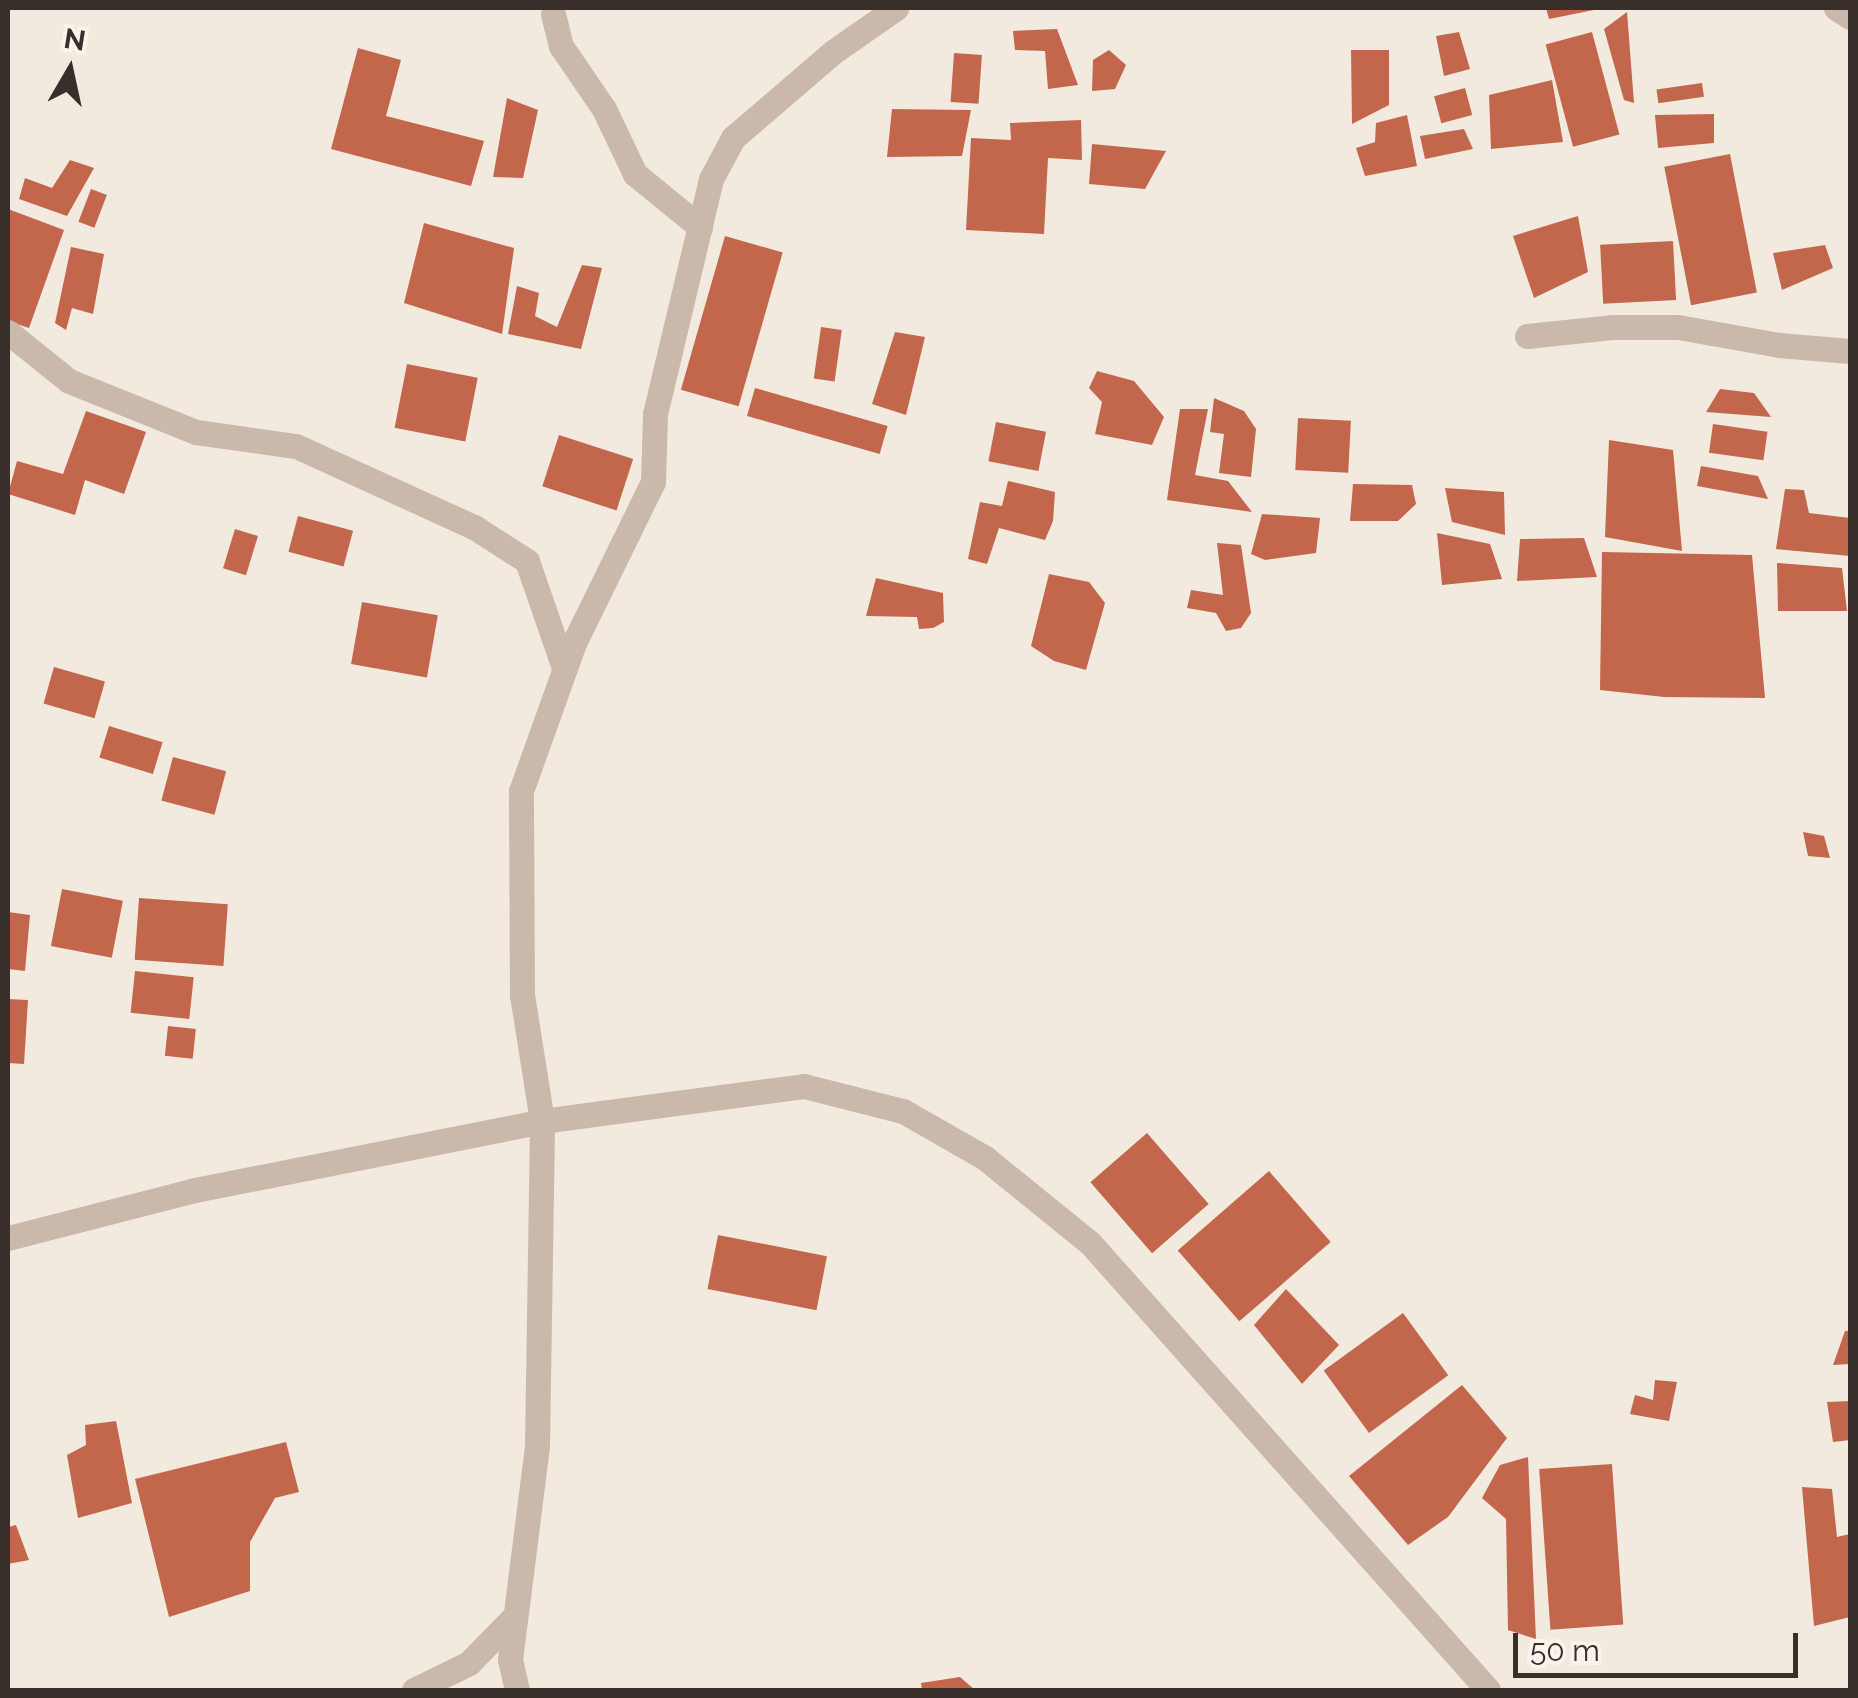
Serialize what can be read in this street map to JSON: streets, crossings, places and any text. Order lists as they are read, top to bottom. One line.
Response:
{"scale_bar":"50 m","north":"top"}
